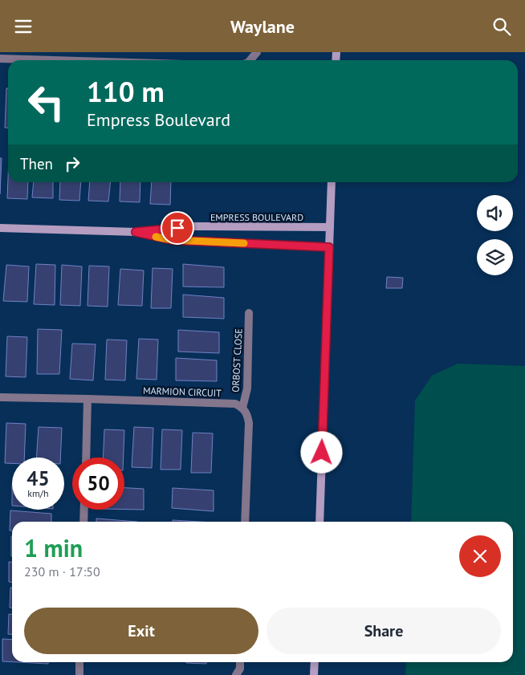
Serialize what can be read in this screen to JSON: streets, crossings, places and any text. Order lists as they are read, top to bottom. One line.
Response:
{"streets":{"street":["EMPRESS BOULEVARD","ORBOST CLOSE","MARMION CIRCUIT"]},"crossings":[["ORBOST CLOSE","MARMION CIRCUIT"]],"page":{"header":"Waylane","turn":["110 m","Empress Boulevard"],"then":"Then","speed":"45 km/h","limit":"50","heading":["1 min","230 m · 17:50"],"buttons":["Exit","Share"]}}
